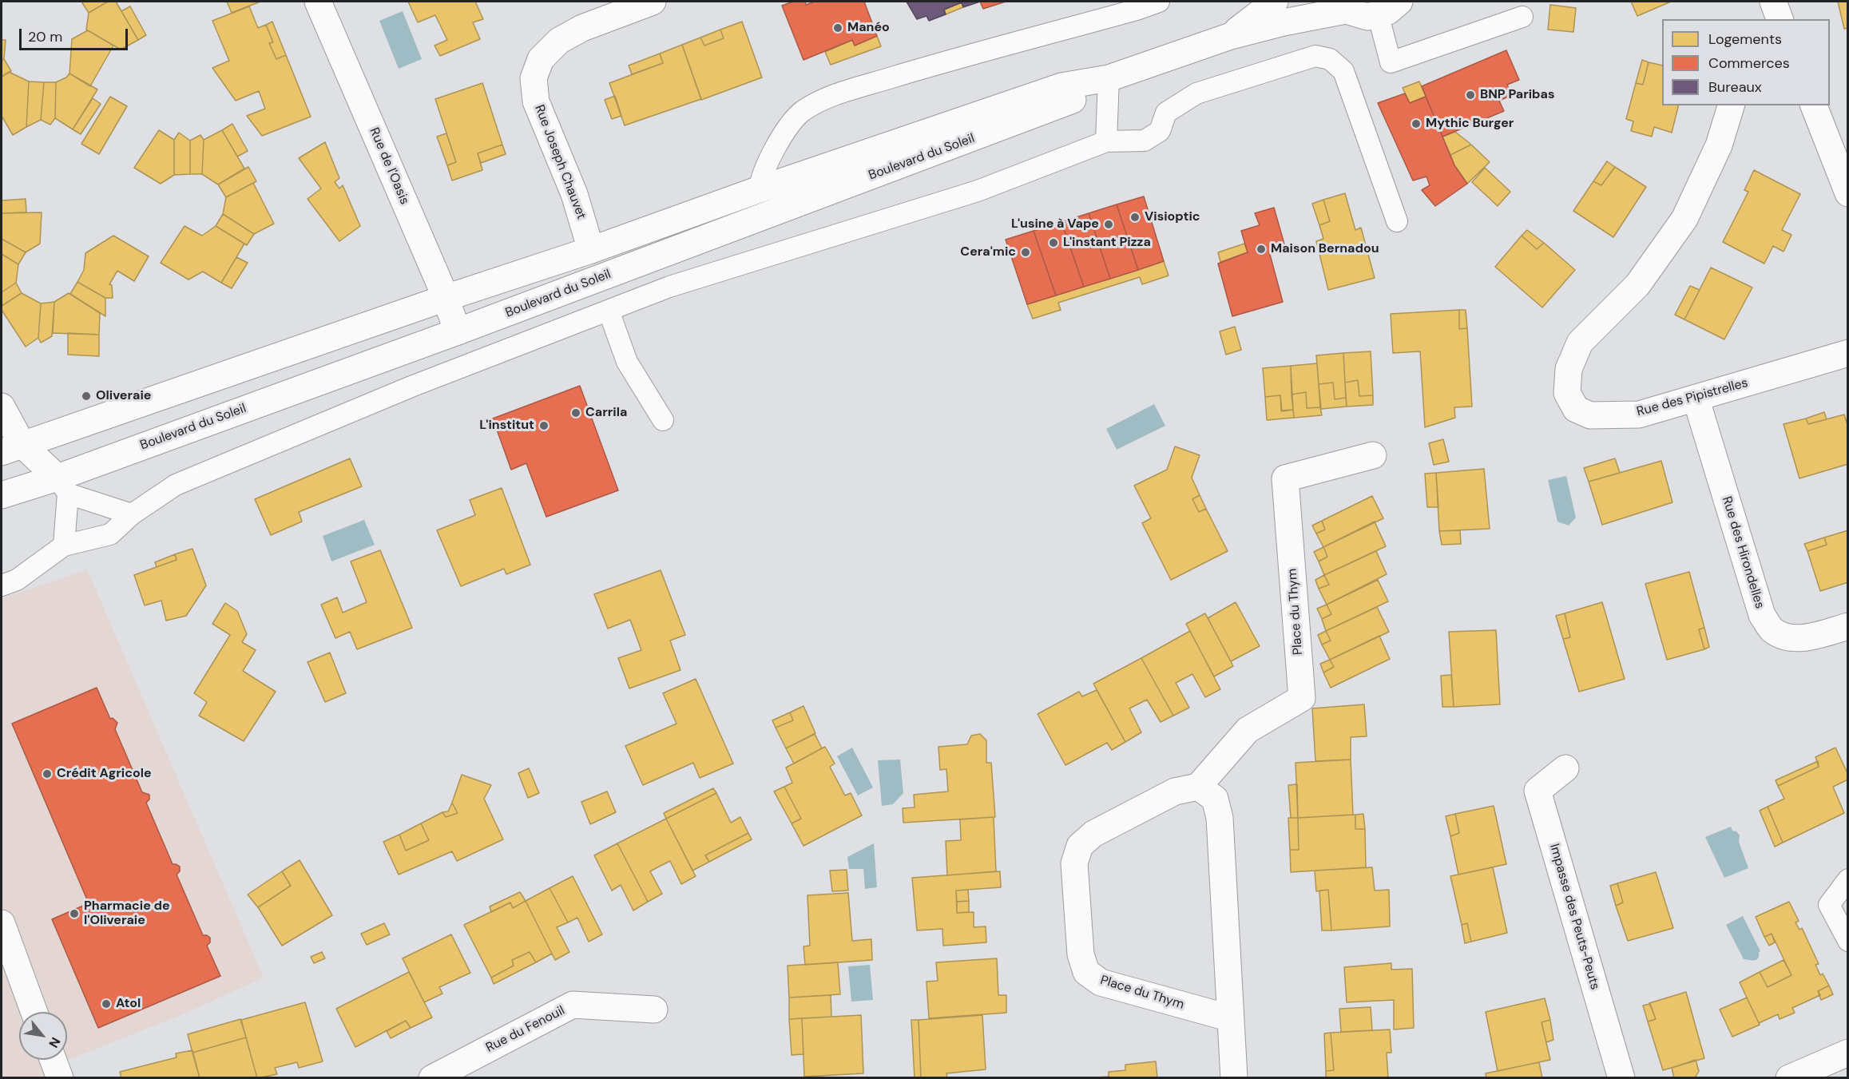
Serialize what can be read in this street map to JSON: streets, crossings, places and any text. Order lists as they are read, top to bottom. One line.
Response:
{"streets":{"street":["Boulevard du Soleil","Rue Joseph Chauvet","Rue de l'Oasis","Rue des Pipistrelles","Rue des Hirondelles","Place du Thym","Impasse des Peuts-Peuts","Rue du Fenouil"]},"crossings":[["Boulevard du Soleil","Rue Joseph Chauvet"],["Boulevard du Soleil","Rue de l'Oasis"],["Rue des Pipistrelles","Rue des Hirondelles"]],"places":["Manéo","BNP Paribas","Mythic Burger","Visioptic","L'usine à Vape","L'instant Pizza","Maison Bernadou","Cera'mic","Oliveraie","Carrila","L'institut","Crédit Agricole","Pharmacie de l'Oliveraie","Atol"],"legend":["Logements","Commerces","Bureaux"],"scale_bar":"20 m","north":"bottom right"}
